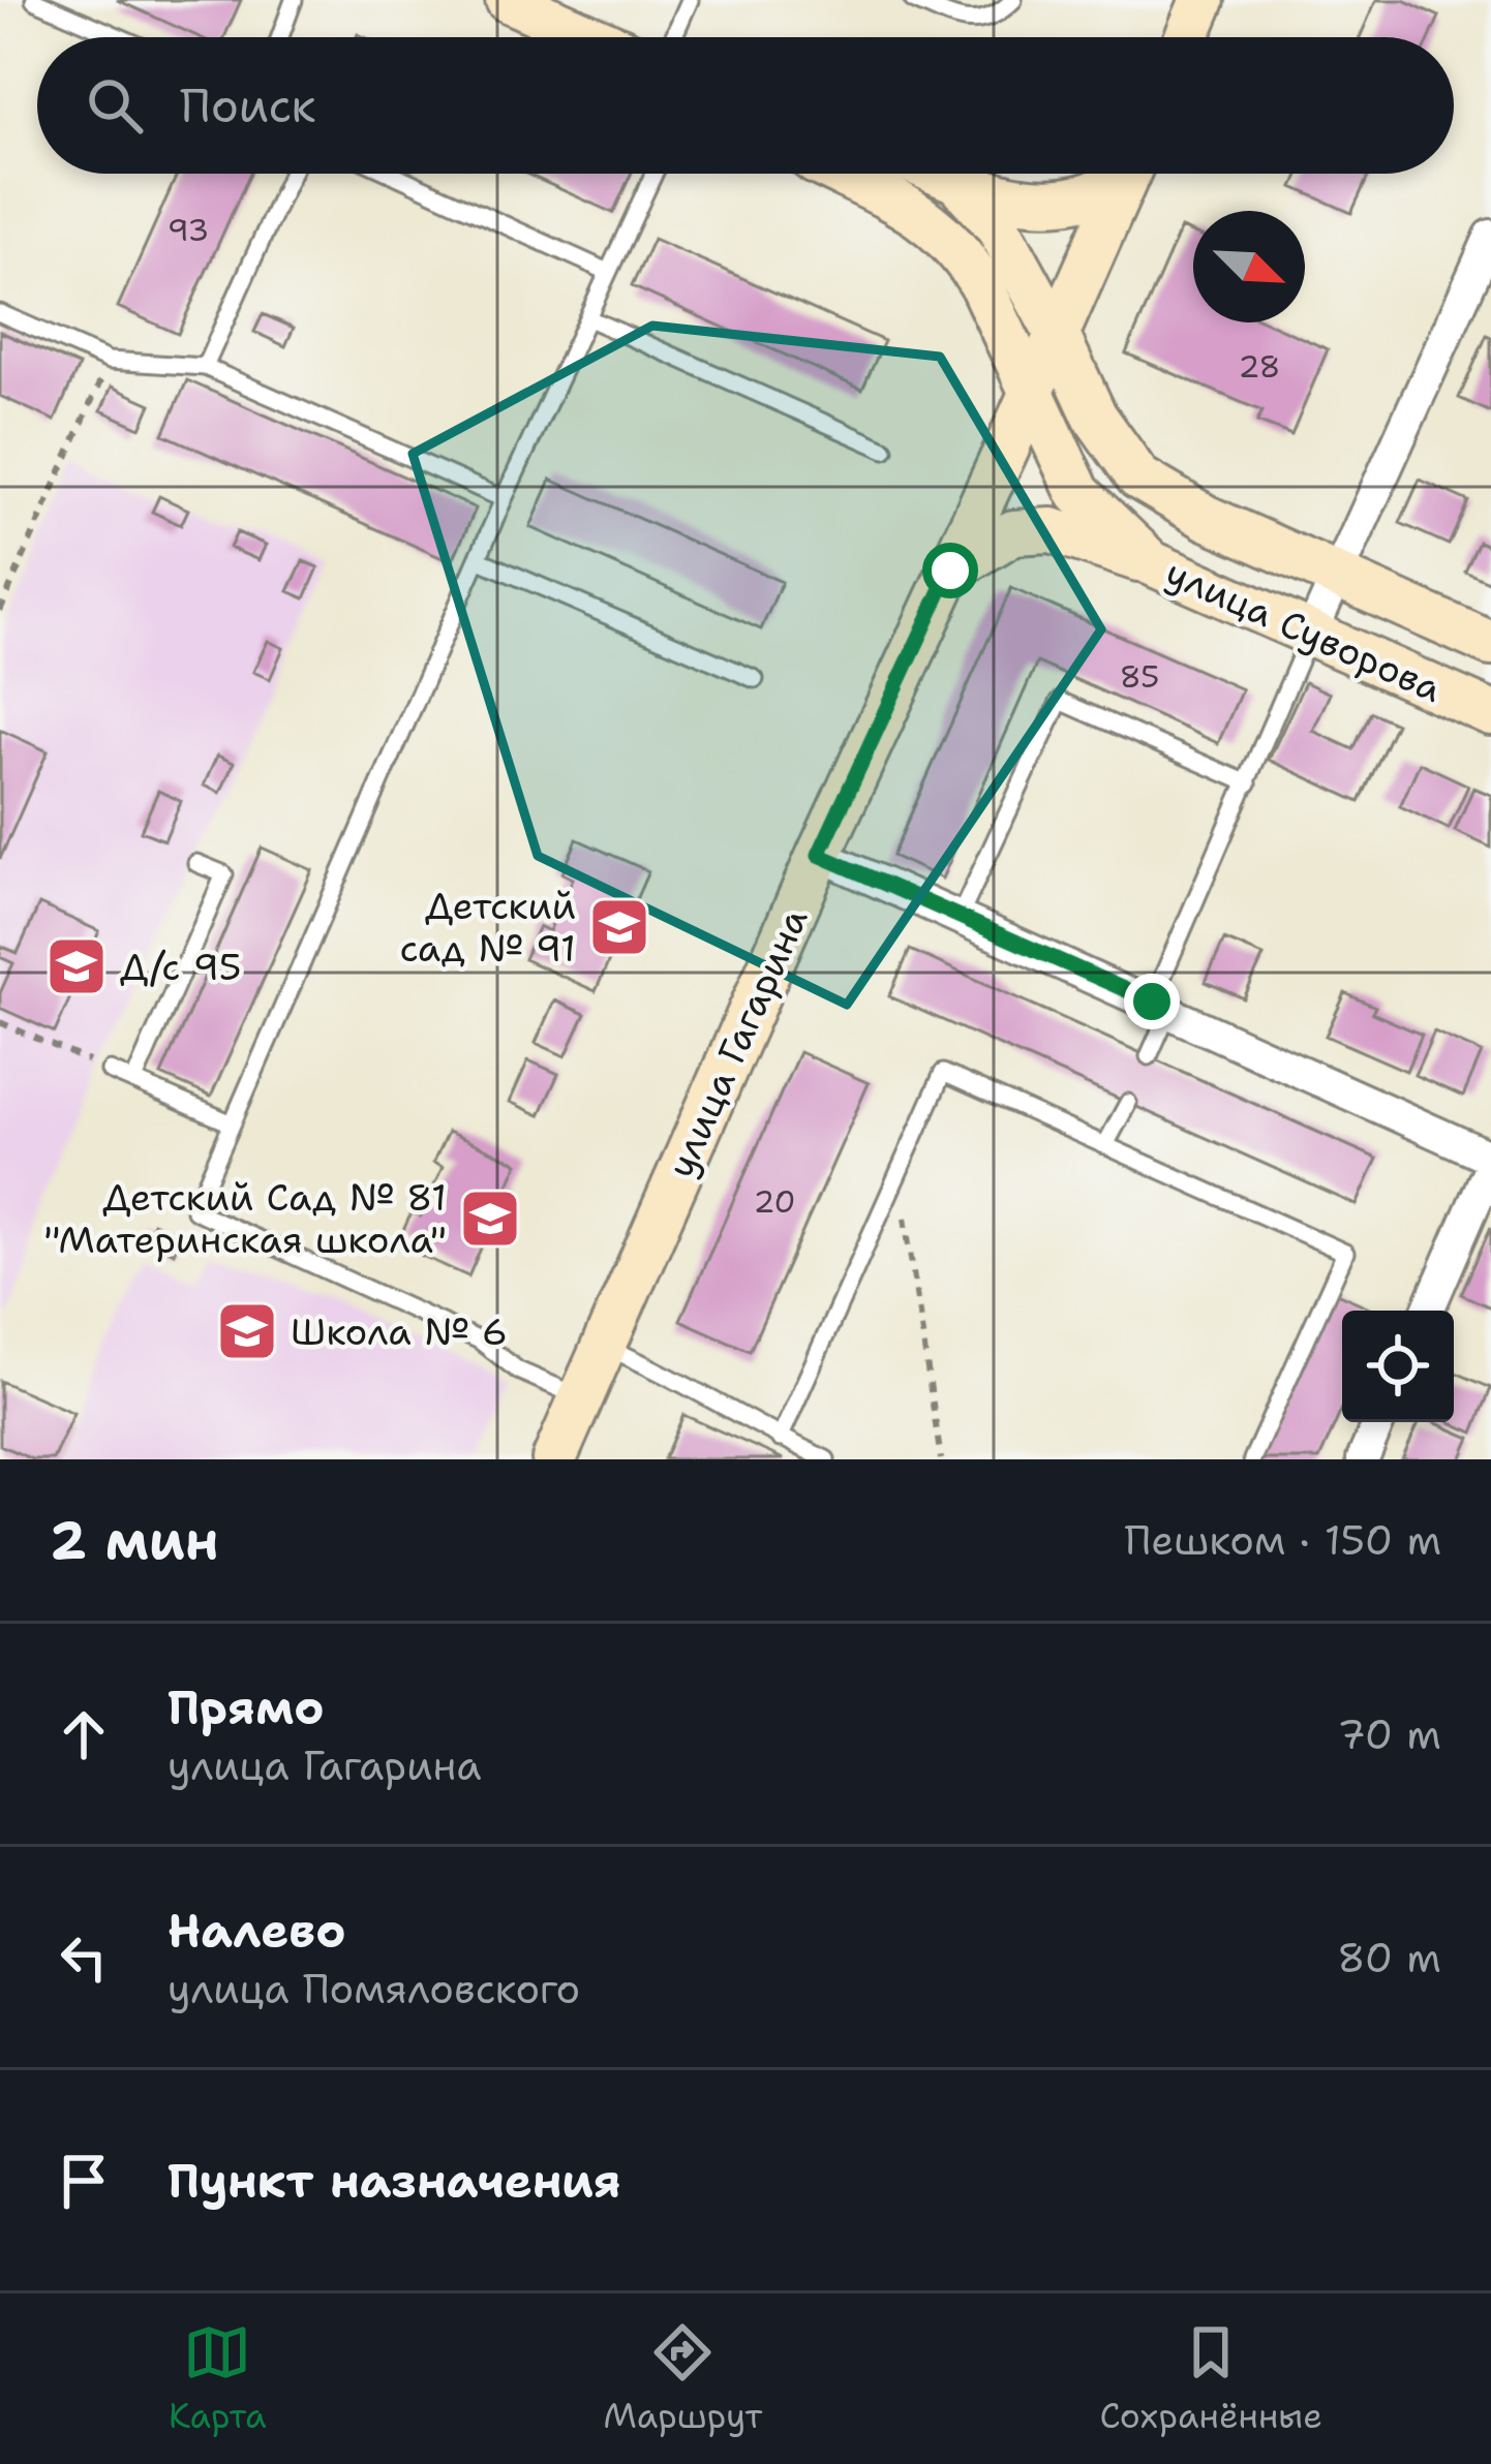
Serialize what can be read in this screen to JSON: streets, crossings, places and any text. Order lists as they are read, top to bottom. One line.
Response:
{"streets":{"main road":["улица Суворова","улица Гагарина"]},"crossings":[["улица Суворова","улица Гагарина"]],"places":{"school or university":["Детский сад № 91","Д/с 95","Детский Сад № 81 \"Материнская школа\"","Школа № 6"]},"house_numbers":["93","28","85","20"],"north":"bottom right","page":{"search":"Поиск","heading":["2 мин","Пешком · 150 m"],"list":[["Прямо","улица Гагарина","70 m"],["Налево","улица Помяловского","80 m"],"Пункт назначения"],"nav":["Карта","Маршрут","Сохранённые"]}}
